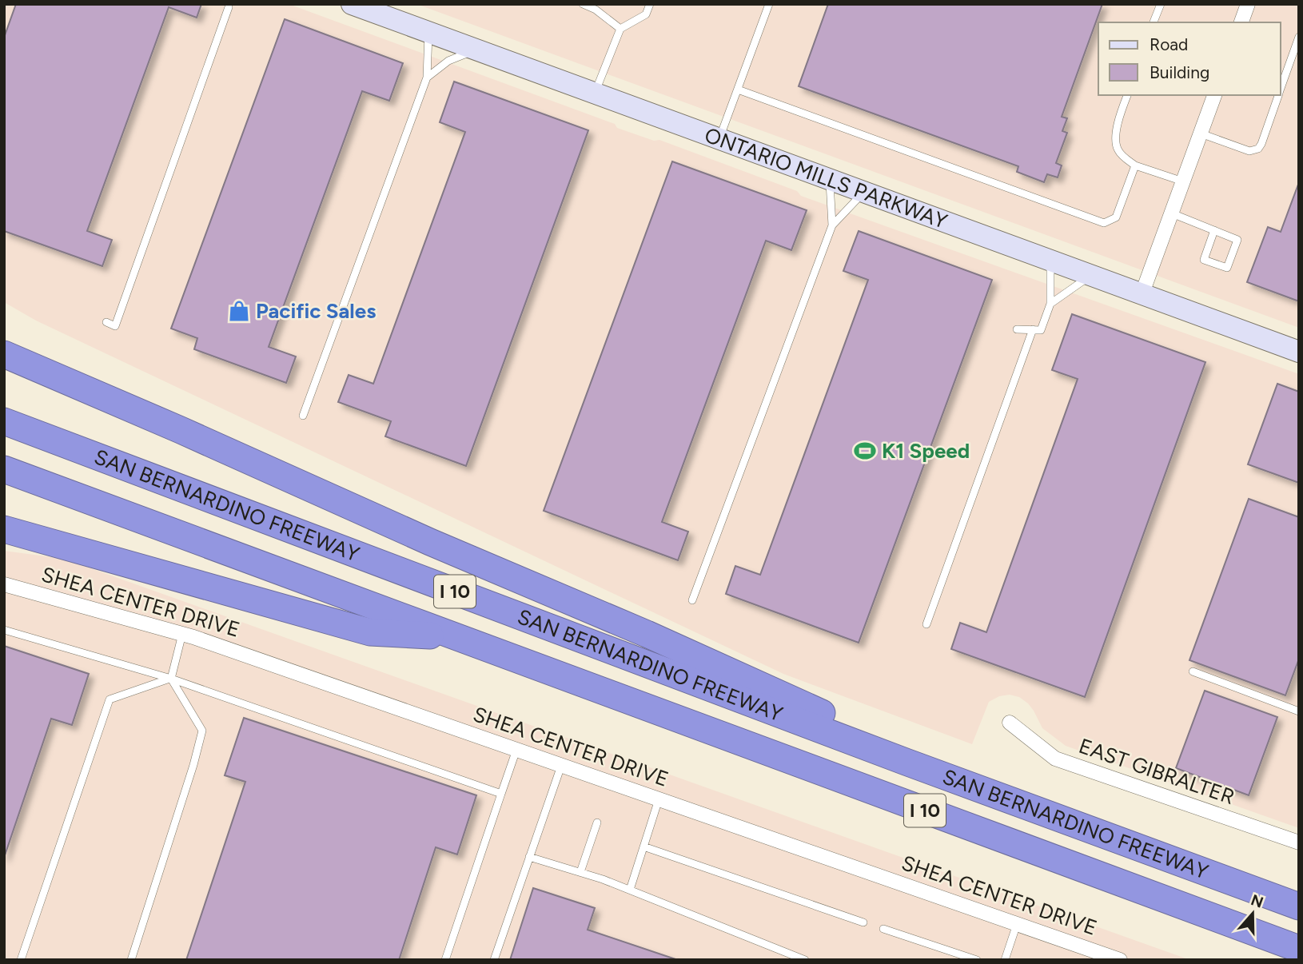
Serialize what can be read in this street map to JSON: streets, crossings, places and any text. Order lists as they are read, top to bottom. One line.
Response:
{"streets":{"highway":["SAN BERNARDINO FREEWAY","I 10"],"main road":["ONTARIO MILLS PARKWAY"],"street":["SHEA CENTER DRIVE","EAST GIBRALTER"]},"places":{"shop":["Pacific Sales"],"sports":["K1 Speed"]},"legend":["Road","Building"],"north":"top"}
